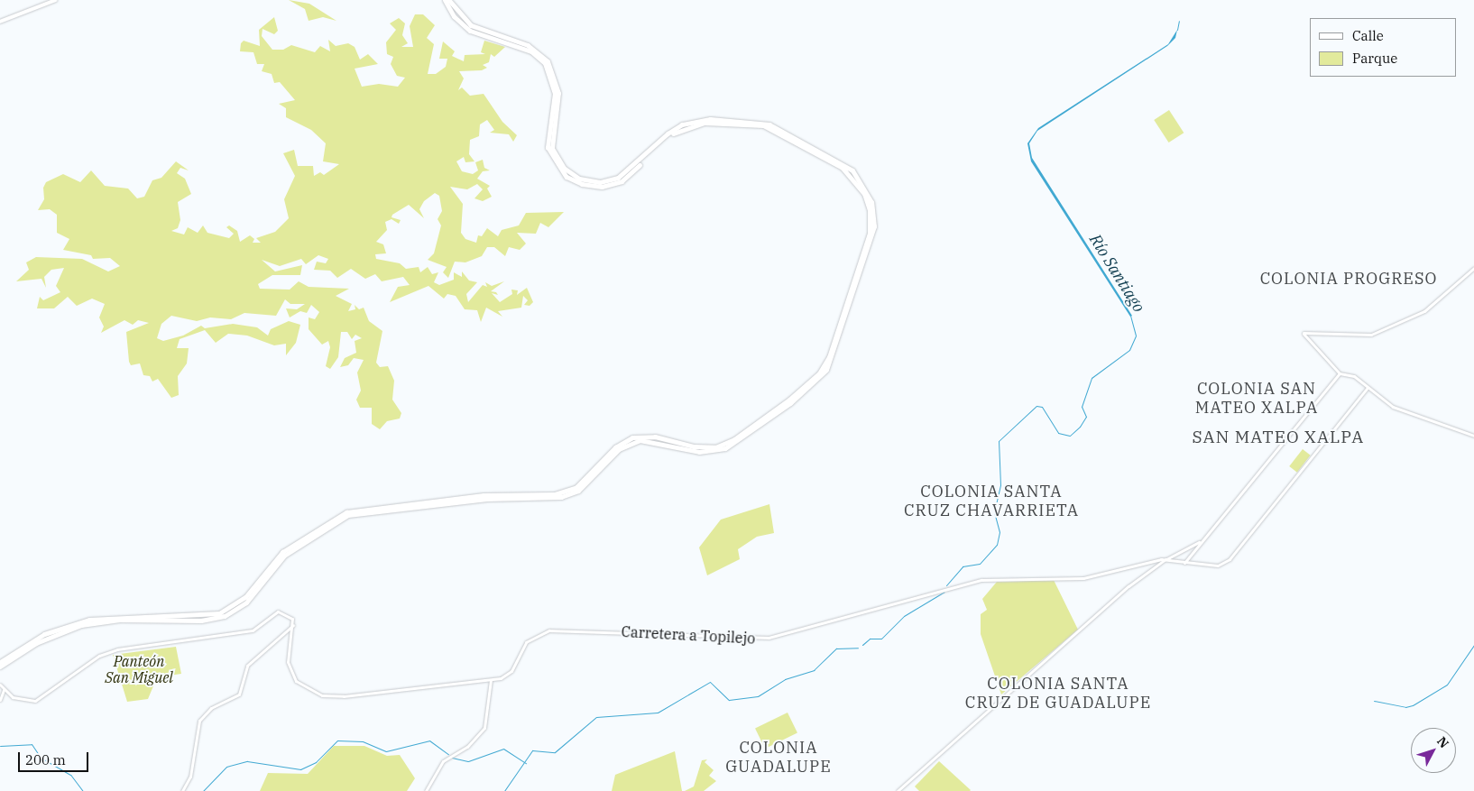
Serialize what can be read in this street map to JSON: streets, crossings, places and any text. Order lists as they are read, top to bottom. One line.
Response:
{"streets":{"main road":["Carretera a Topilejo"]},"districts":["COLONIA PROGRESO","COLONIA SAN MATEO XALPA","SAN MATEO XALPA","COLONIA SANTA CRUZ CHAVARRIETA","COLONIA SANTA CRUZ DE GUADALUPE","COLONIA GUADALUPE"],"water":["Río Santiago"],"parks":["Panteón San Miguel"],"legend":["Calle","Parque"],"scale_bar":"200 m","north":"top right"}
